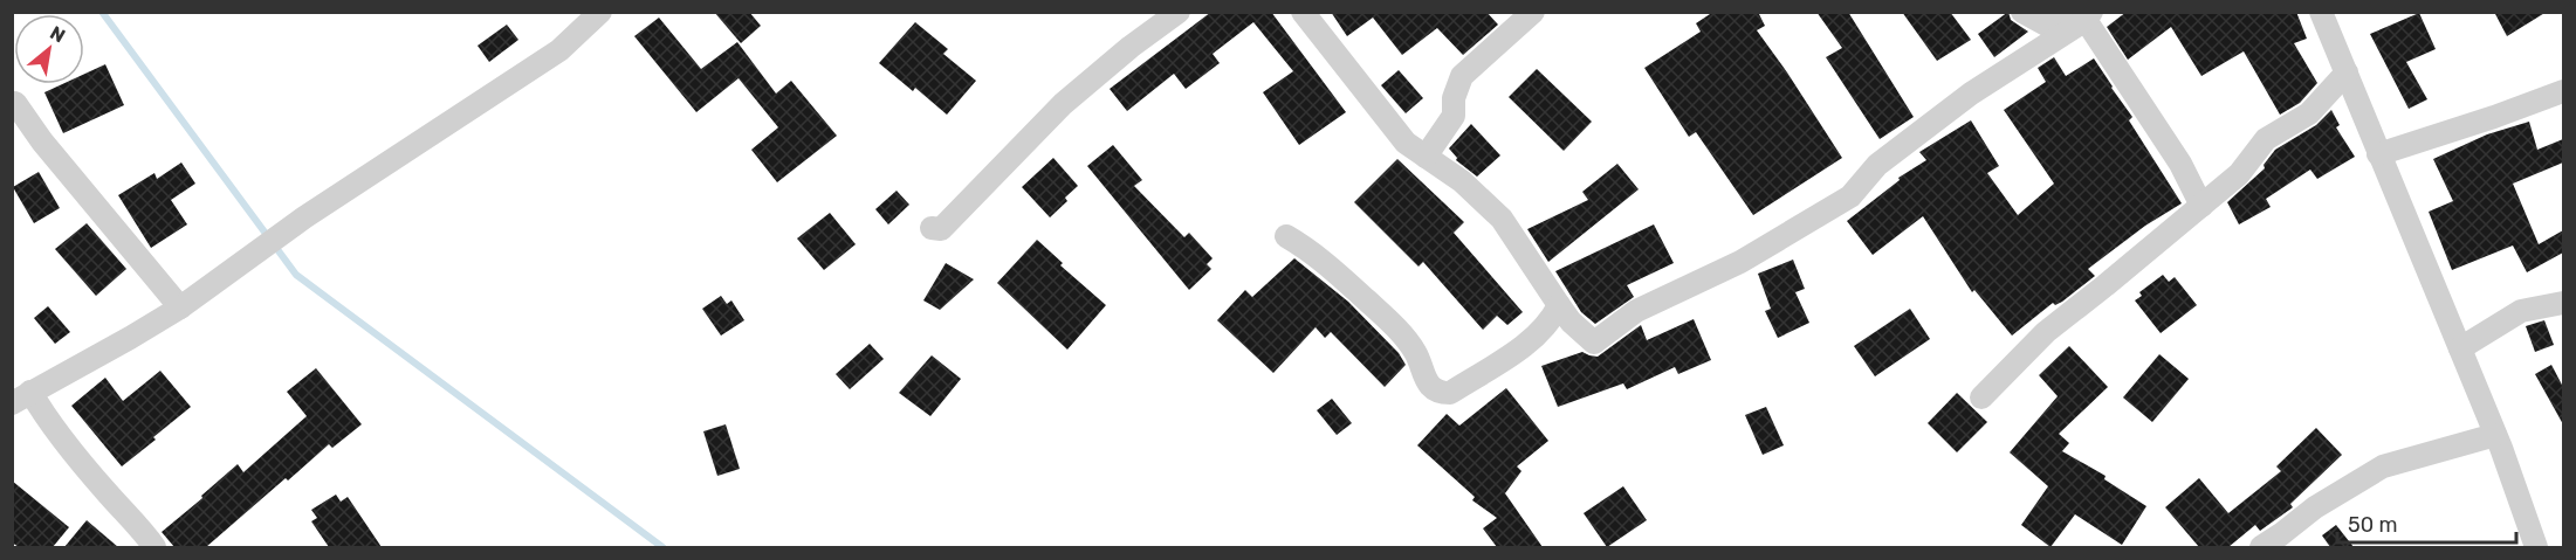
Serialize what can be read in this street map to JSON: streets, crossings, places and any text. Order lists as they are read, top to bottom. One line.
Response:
{"scale_bar":"50 m","north":"top right"}
